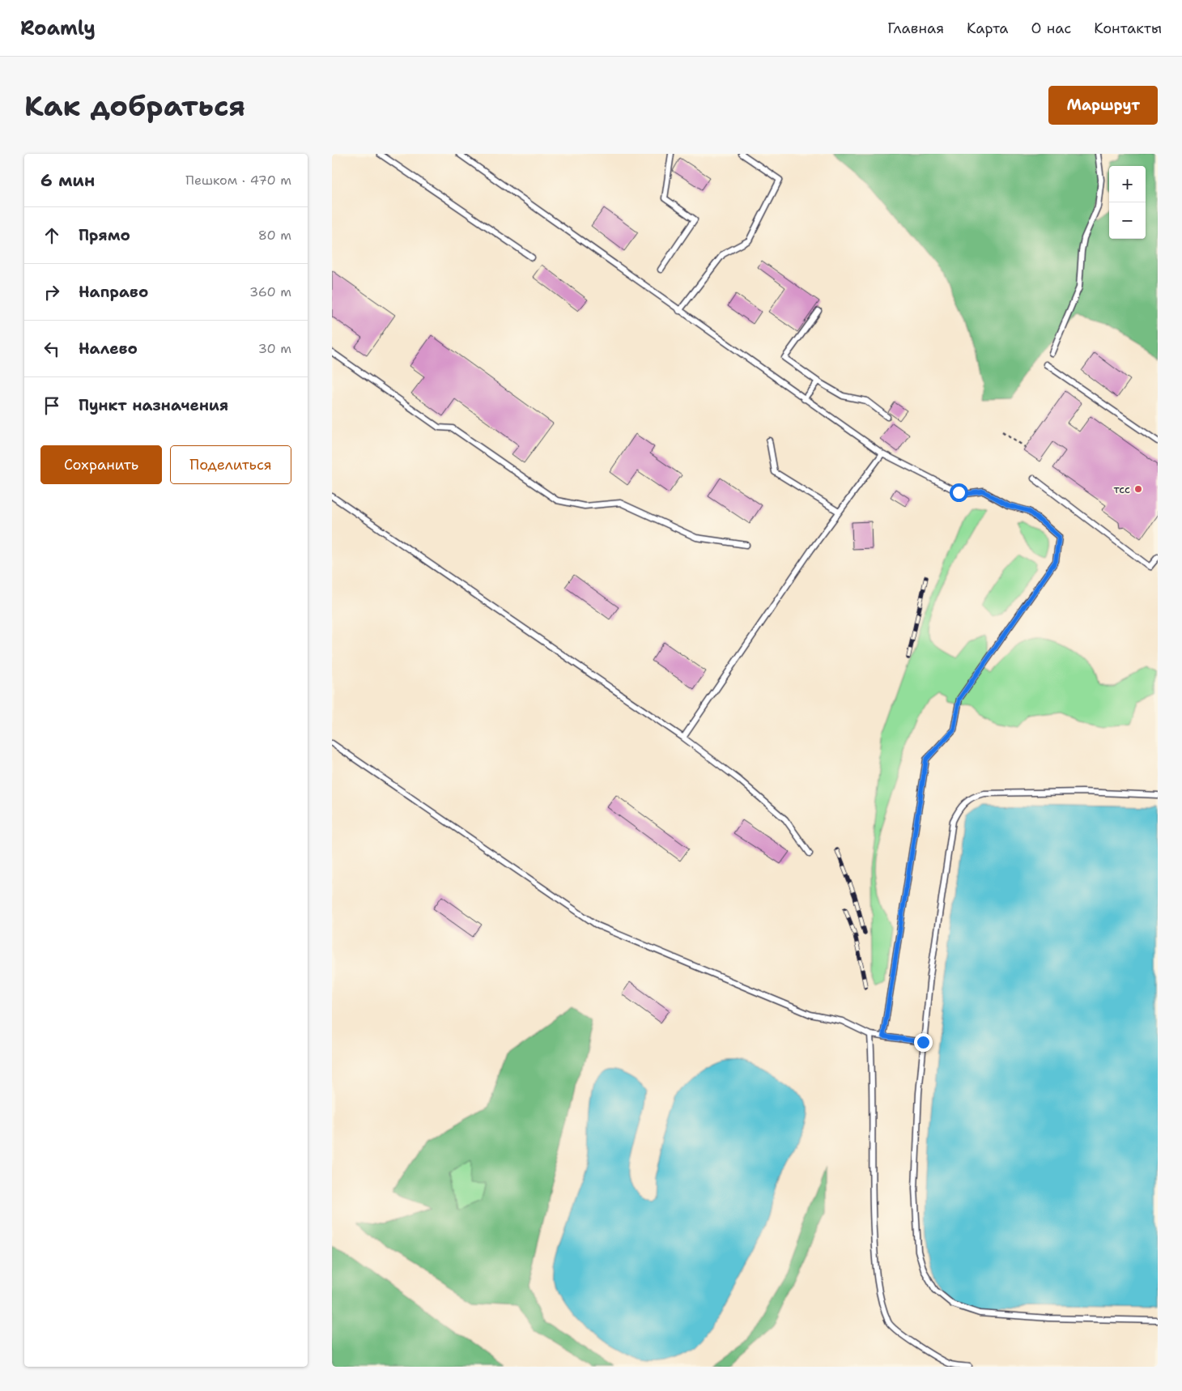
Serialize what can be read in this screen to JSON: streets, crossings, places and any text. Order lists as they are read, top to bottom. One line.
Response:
{"places":["тсс"],"page":{"header":"Roamly","nav":["Главная","Карта","О нас","Контакты"],"buttons":["Маршрут",["Сохранить","Поделиться"]],"title":"Как добраться","heading":["6 мин","Пешком · 470 m"],"map_buttons":["+","−"],"list":[["Прямо","80 m"],["Направо","360 m"],["Налево","30 m"],"Пункт назначения"]}}
